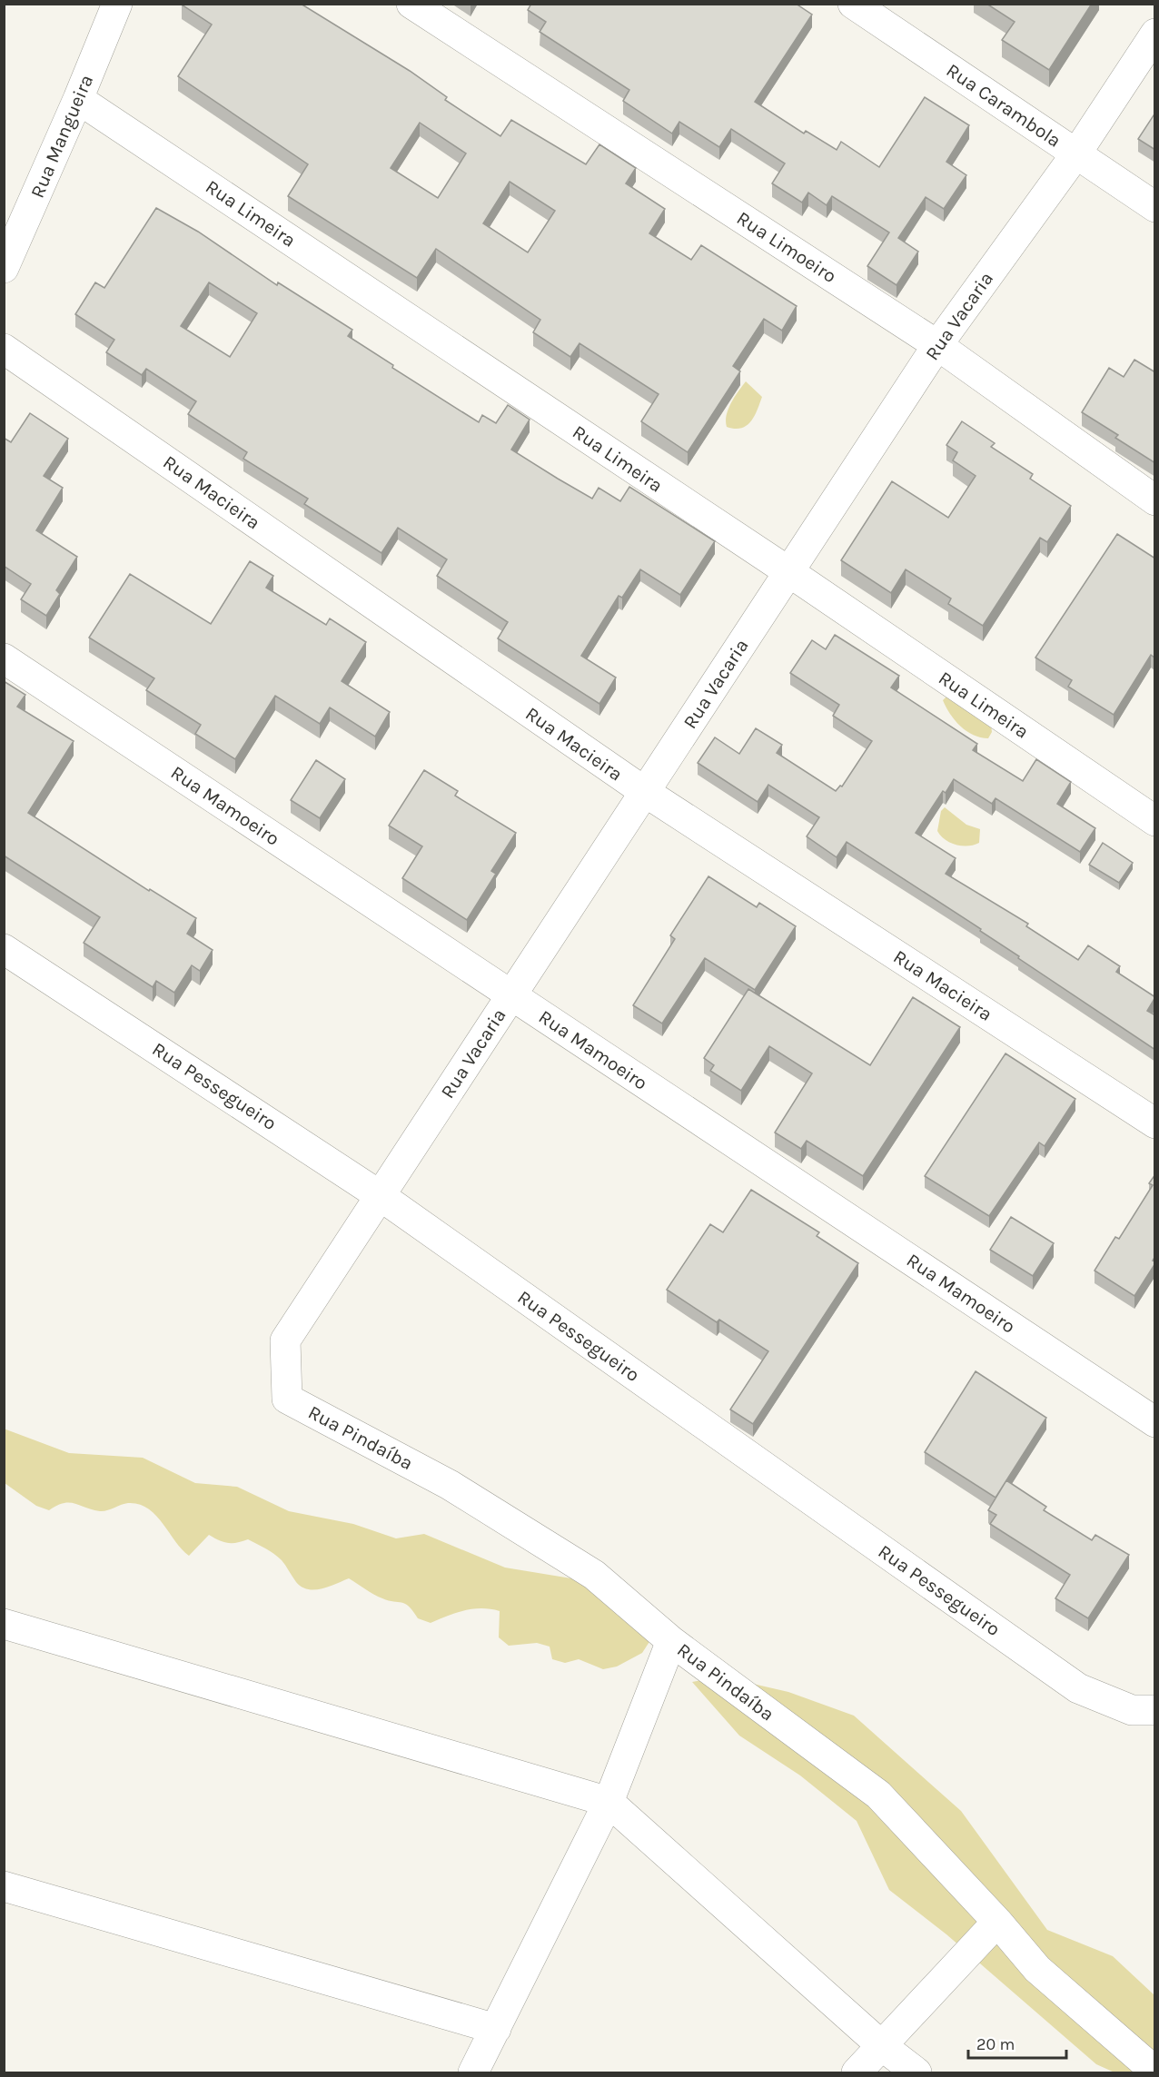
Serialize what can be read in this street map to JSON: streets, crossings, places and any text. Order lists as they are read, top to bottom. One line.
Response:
{"streets":{"street":["Rua Carambola","Rua Mangueira","Rua Limeira","Rua Limoeiro","Rua Vacaria","Rua Macieira","Rua Mamoeiro","Rua Pessegueiro","Rua Pindaíba"]},"crossings":[["Rua Carambola","Rua Vacaria"],["Rua Mangueira","Rua Limeira"],["Rua Limeira","Rua Vacaria"],["Rua Limoeiro","Rua Vacaria"],["Rua Vacaria","Rua Macieira"],["Rua Vacaria","Rua Mamoeiro"],["Rua Vacaria","Rua Pessegueiro"],["Rua Vacaria","Rua Pindaíba"]],"scale_bar":"20 m"}
